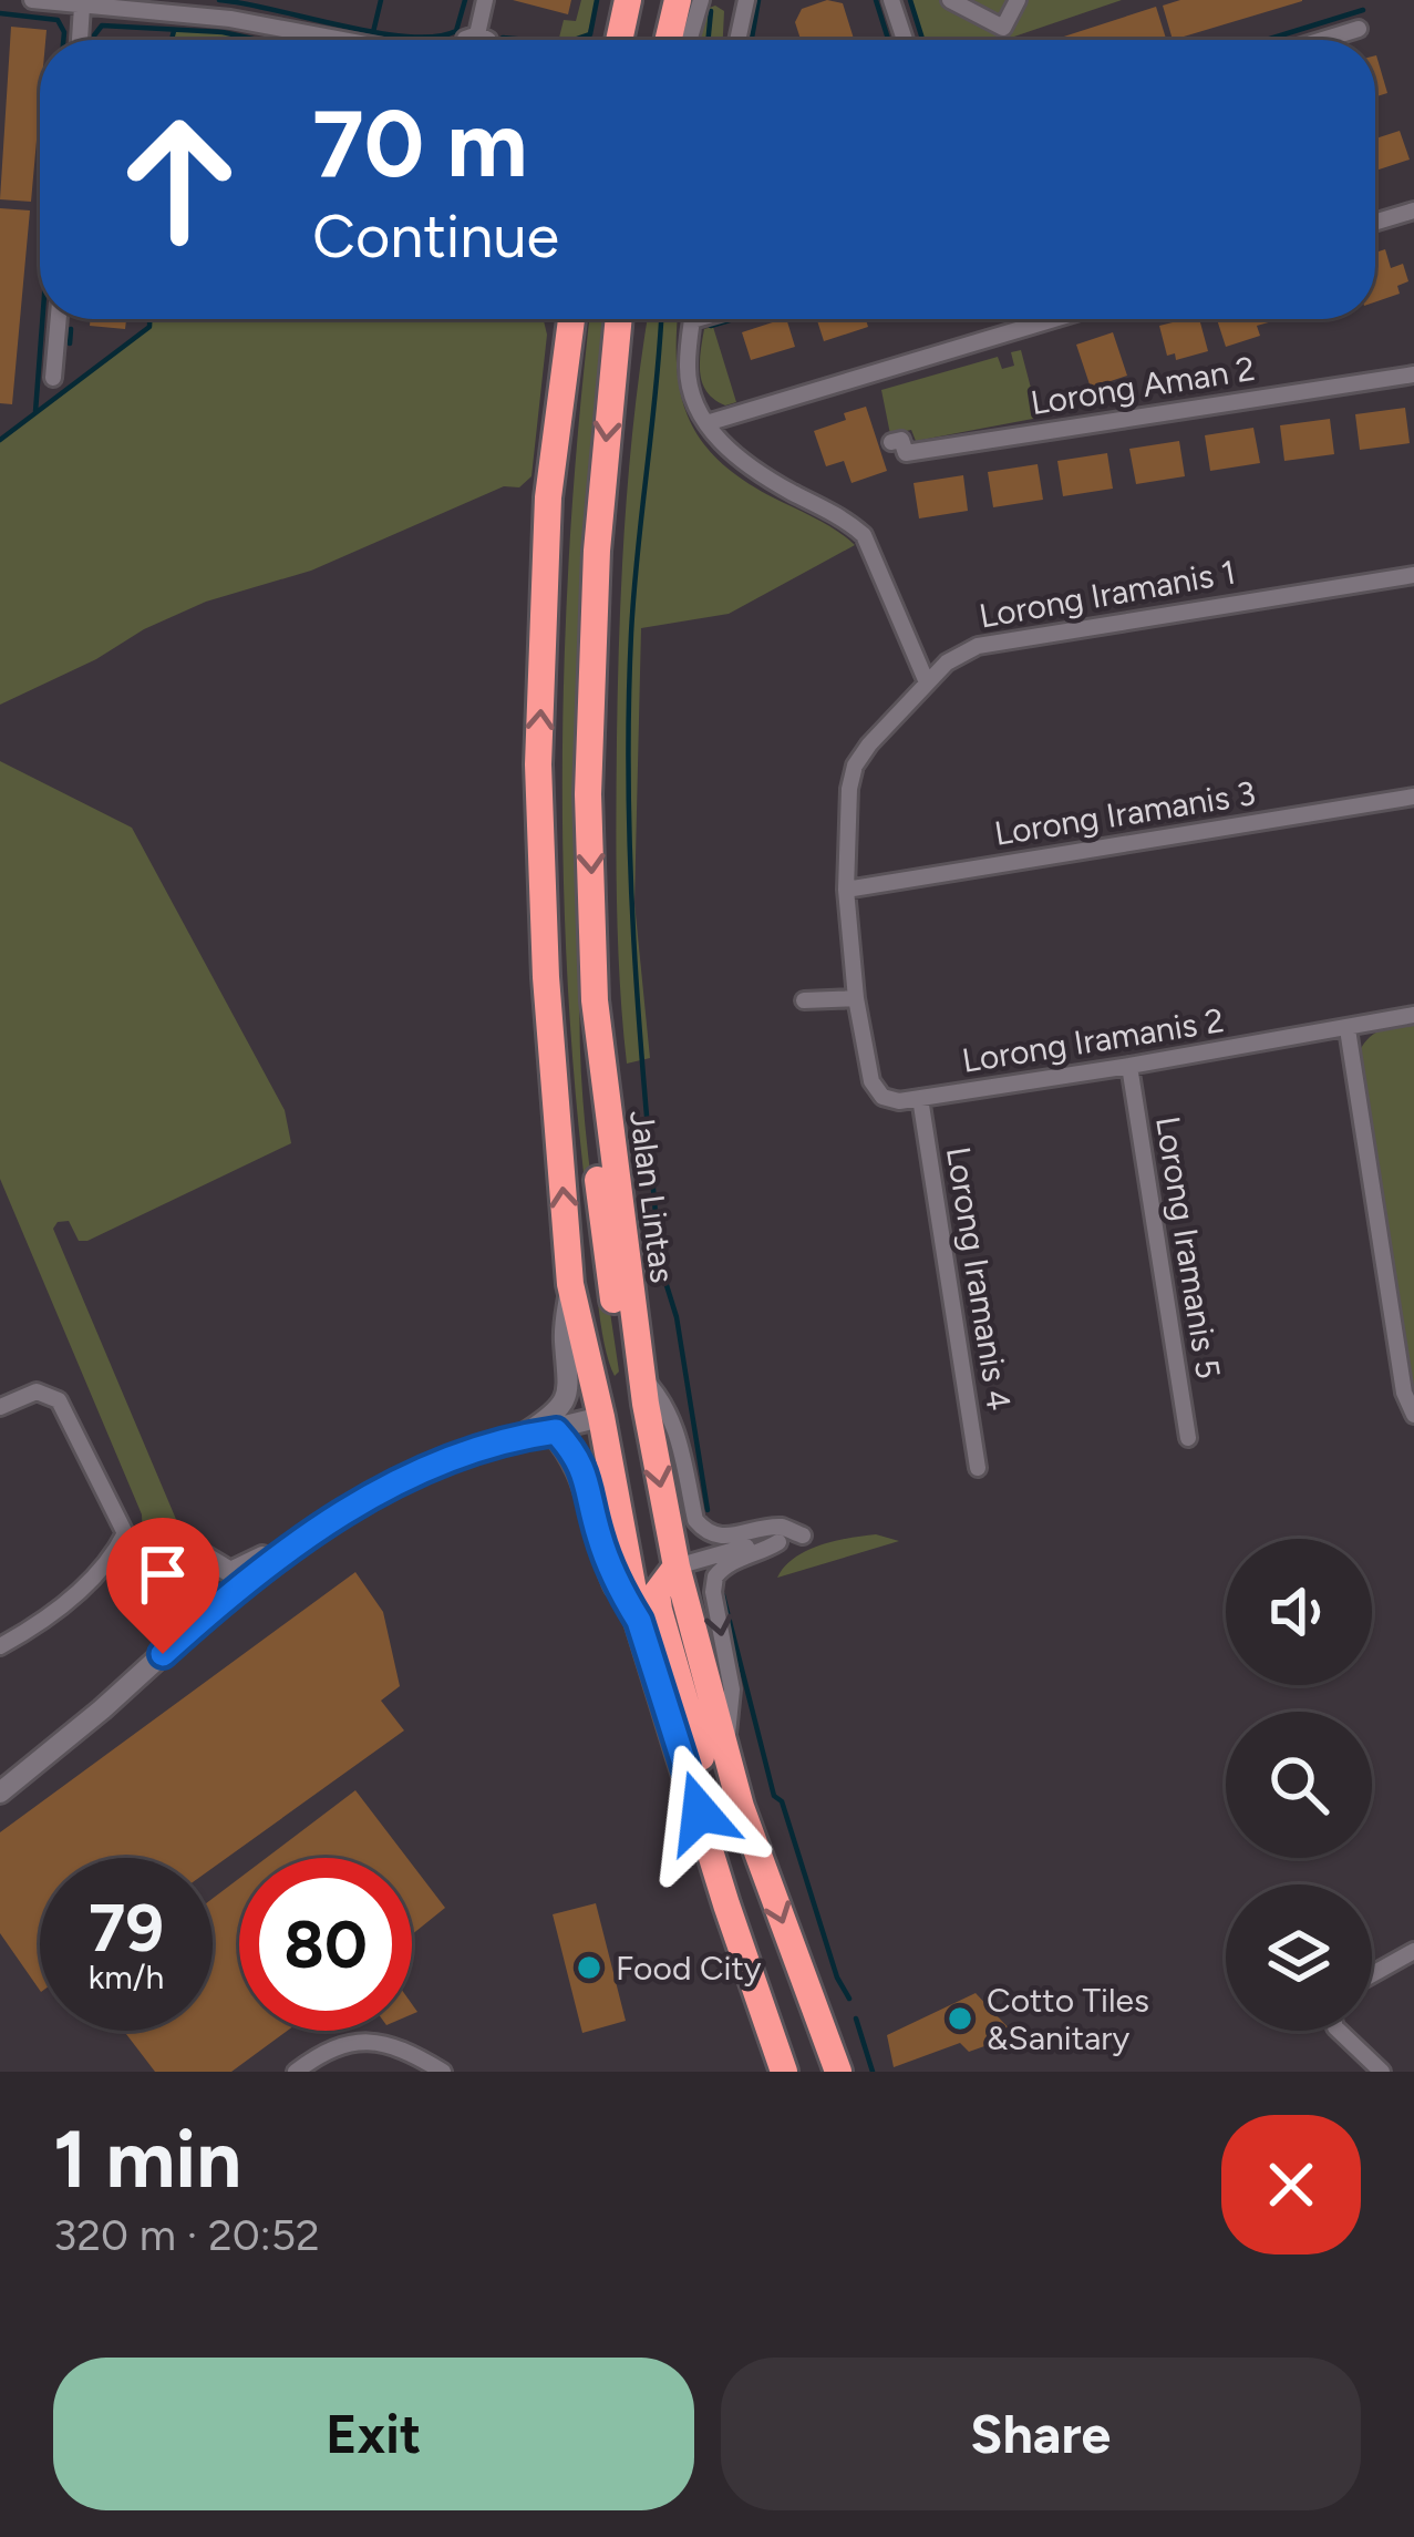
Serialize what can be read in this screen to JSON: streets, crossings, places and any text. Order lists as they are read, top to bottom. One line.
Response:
{"streets":{"highway":["Jalan Lintas"],"street":["Lorong Aman 2","Lorong Iramanis 1","Lorong Iramanis 3","Lorong Iramanis 2","Lorong Iramanis 5","Lorong Iramanis 4"]},"crossings":[["Lorong Iramanis 1","Lorong Iramanis 3"],["Lorong Iramanis 1","Lorong Iramanis 2"],["Lorong Iramanis 2","Lorong Iramanis 5"],["Lorong Iramanis 2","Lorong Iramanis 4"]],"places":["Food City","Cotto Tiles &Sanitary"],"page":{"turn":["70 m","Continue"],"speed":"79 km/h","limit":"80","heading":["1 min","320 m · 20:52"],"buttons":["Exit","Share"]}}
